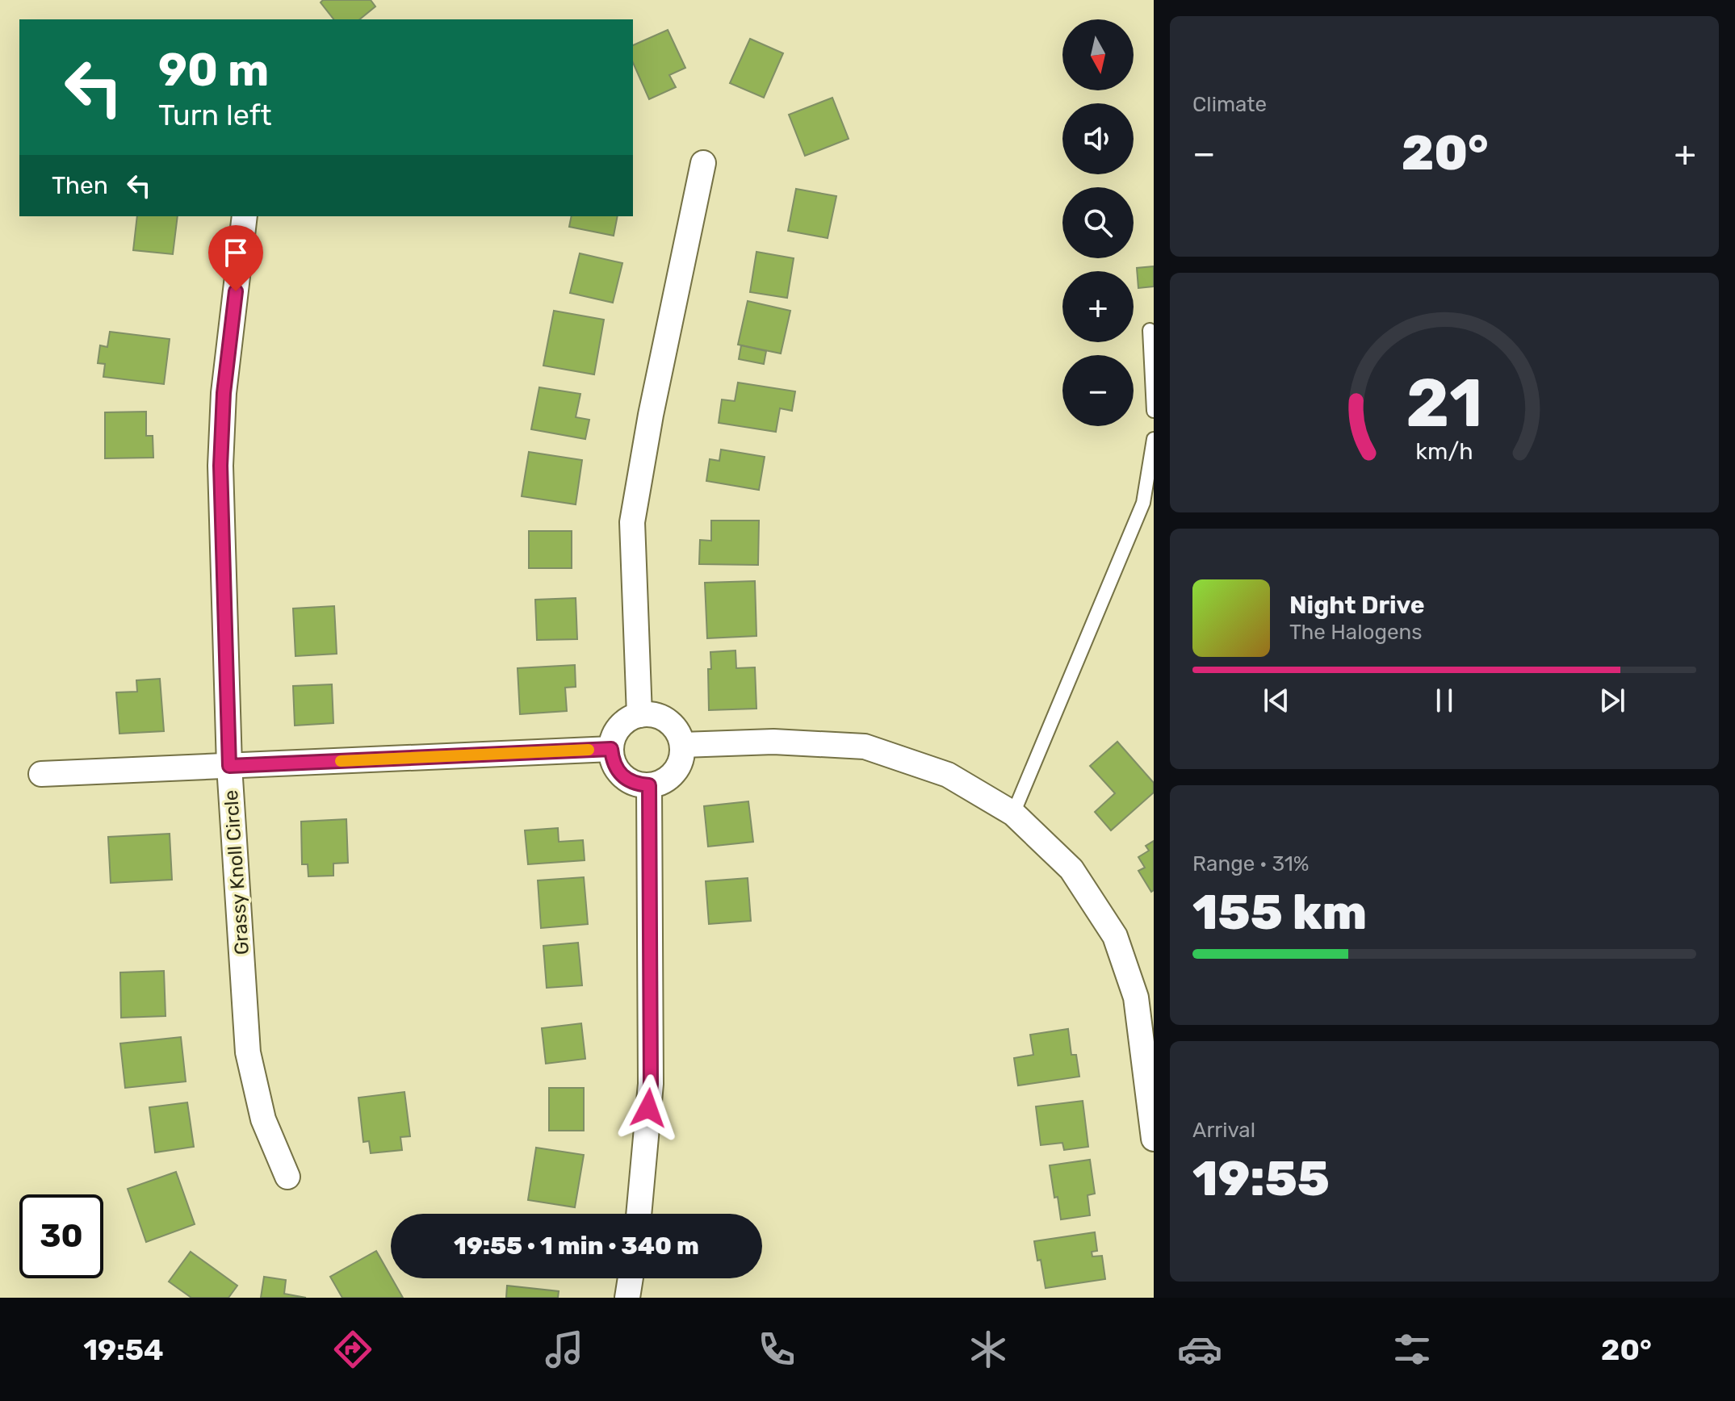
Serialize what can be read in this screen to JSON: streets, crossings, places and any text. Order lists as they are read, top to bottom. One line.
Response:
{"streets":{"street":["Grassy Knoll Circle"]},"north":"bottom","page":{"tile":["Climate",["Range · 31%","155 km"],["Arrival","19:55"]],"map_buttons":["+","−"],"turn":["90 m","Turn left"],"heat":["−","20°","+"],"then":"Then","song":["Night Drive","The Halogens"],"limit":"30","trip":"19:55 · 1 min · 340 m","tabs":["19:54","20°"],"gauge":["21","km/h"]}}
